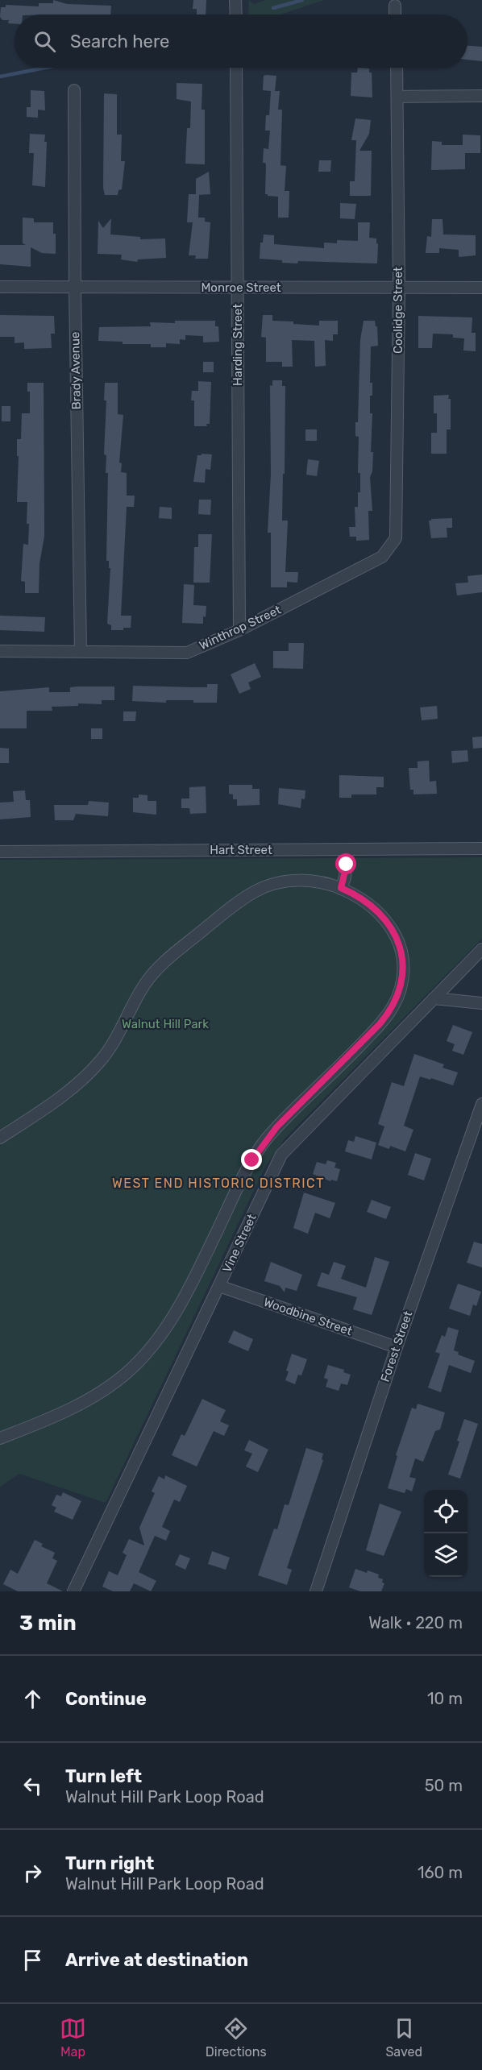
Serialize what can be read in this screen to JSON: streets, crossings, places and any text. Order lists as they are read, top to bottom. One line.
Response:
{"streets":{"street":["Monroe Street","Coolidge Street","Harding Street","Brady Avenue","Winthrop Street","Hart Street","Vine Street","Woodbine Street","Forest Street"]},"crossings":[["Monroe Street","Coolidge Street"],["Monroe Street","Harding Street"],["Monroe Street","Brady Avenue"],["Coolidge Street","Winthrop Street"],["Harding Street","Winthrop Street"],["Brady Avenue","Winthrop Street"],["Vine Street","Woodbine Street"],["Woodbine Street","Forest Street"]],"districts":["WEST END HISTORIC DISTRICT"],"parks":["Walnut Hill Park"],"page":{"search":"Search here","heading":["3 min","Walk · 220 m"],"list":[["Continue","10 m"],["Turn left","Walnut Hill Park Loop Road","50 m"],["Turn right","Walnut Hill Park Loop Road","160 m"],"Arrive at destination"],"nav":["Map","Directions","Saved"]}}
